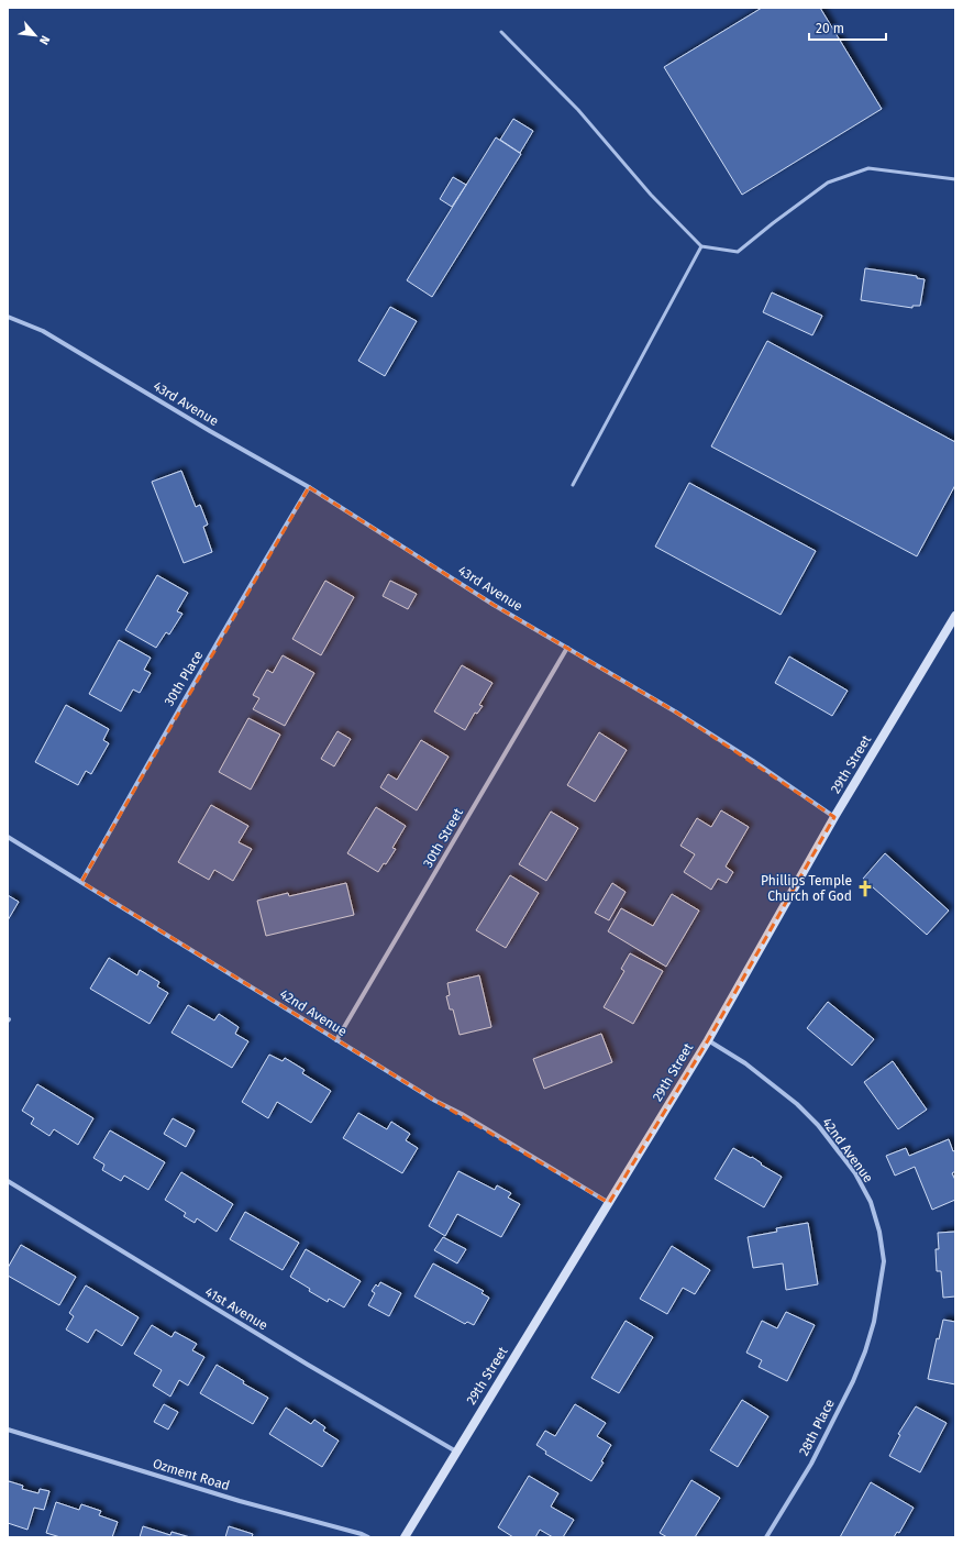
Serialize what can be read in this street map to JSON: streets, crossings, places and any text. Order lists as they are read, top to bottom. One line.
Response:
{"streets":{"street":["43rd Avenue","30th Place","29th Street","30th Street","42nd Avenue","41st Avenue","28th Place","Ozment Road"]},"crossings":[["43rd Avenue","30th Place"],["43rd Avenue","29th Street"],["43rd Avenue","30th Street"],["30th Place","42nd Avenue"],["29th Street","42nd Avenue"],["29th Street","41st Avenue"],["30th Street","42nd Avenue"],["42nd Avenue","28th Place"]],"places":{"church":["Phillips Temple Church of God"]},"scale_bar":"20 m","north":"bottom right"}
